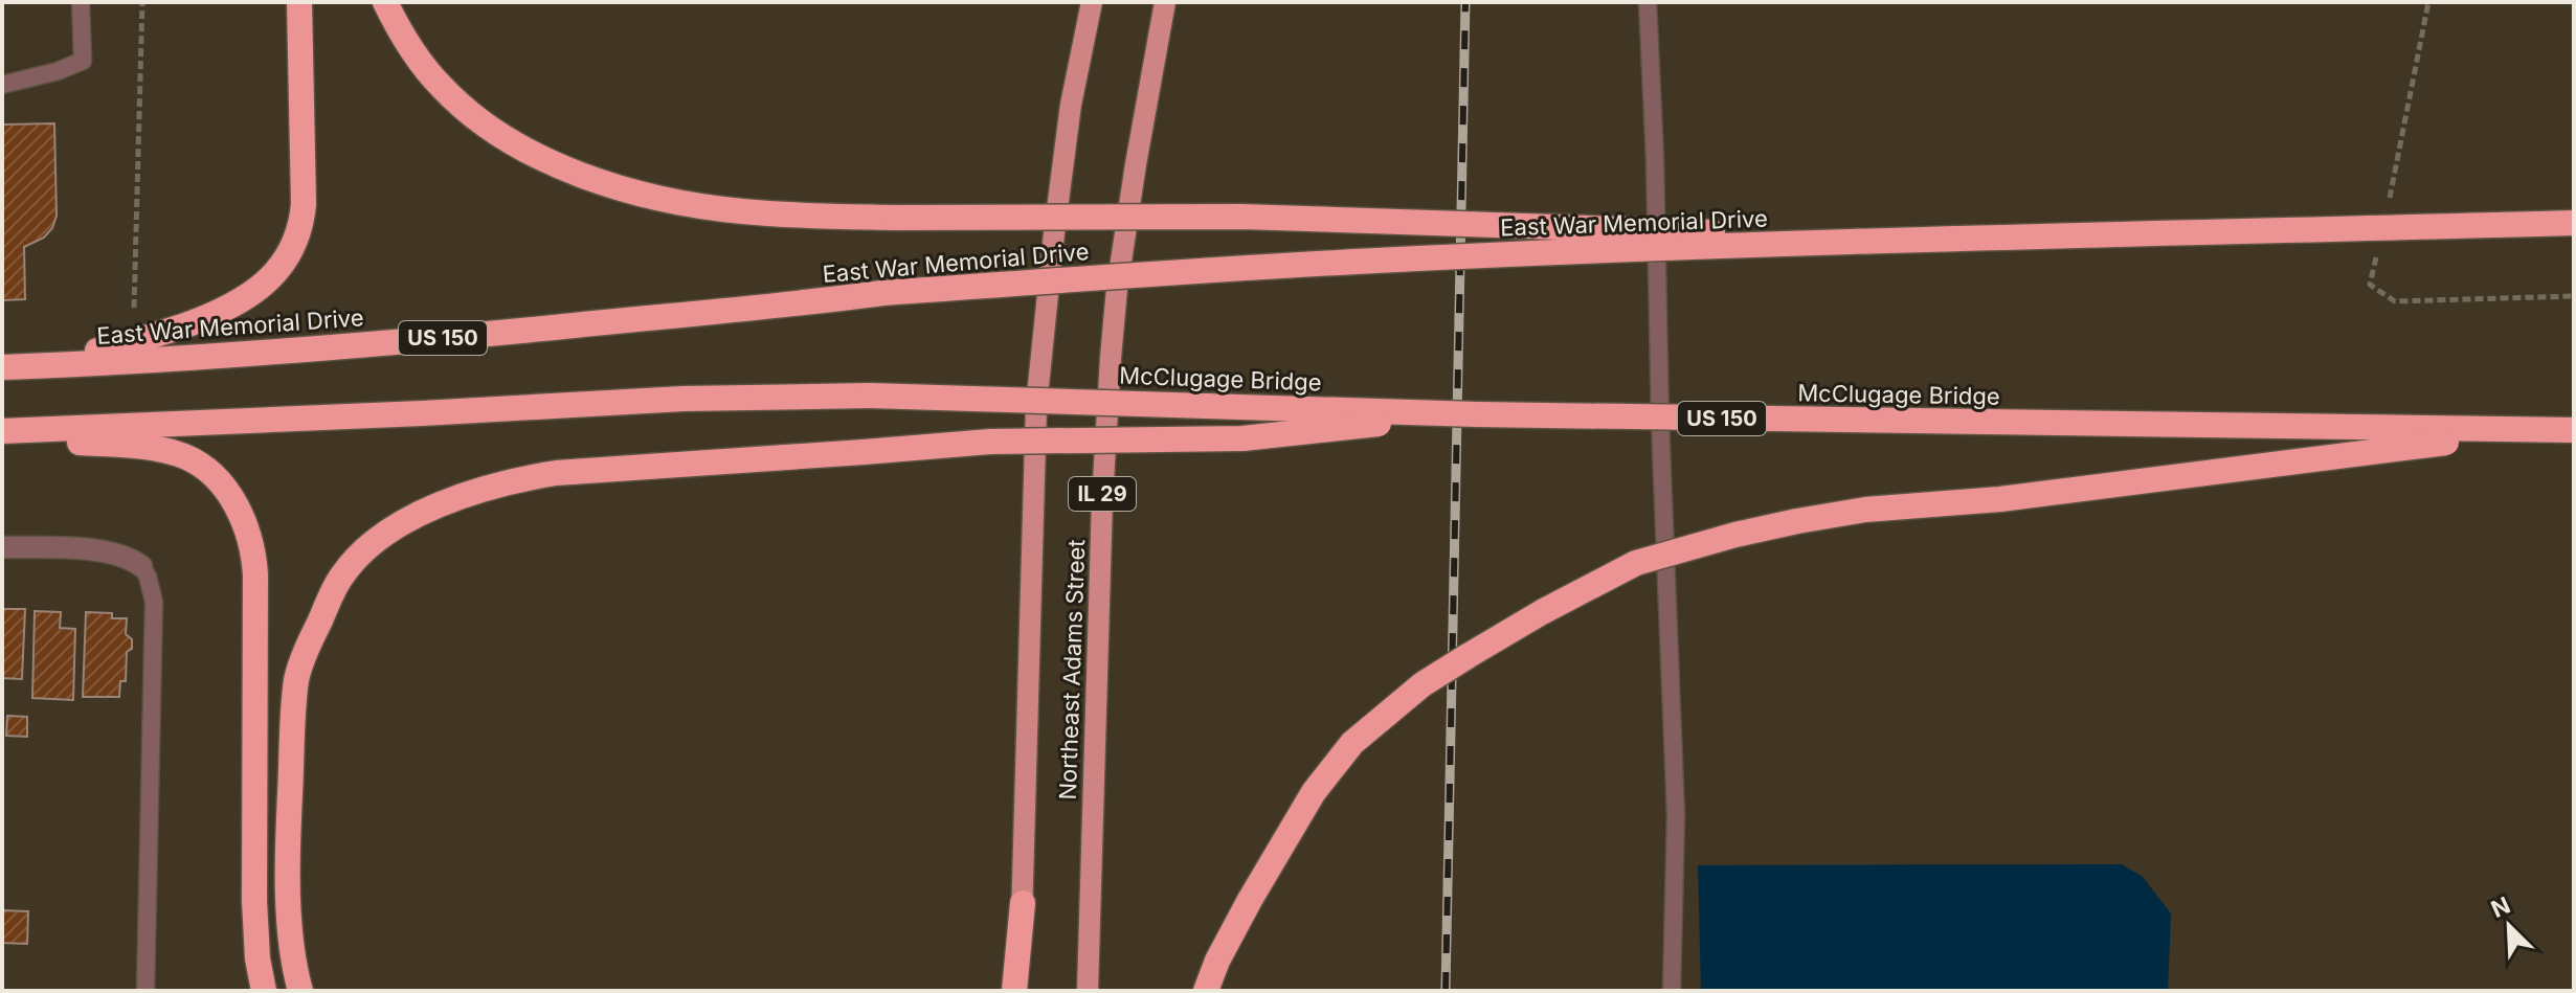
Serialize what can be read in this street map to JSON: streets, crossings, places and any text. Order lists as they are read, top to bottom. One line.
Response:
{"streets":{"highway":["East War Memorial Drive","US 150","McClugage Bridge"],"main road":["IL 29","Northeast Adams Street"]},"crossings":[["East War Memorial Drive","US 150"]],"north":"top left"}
